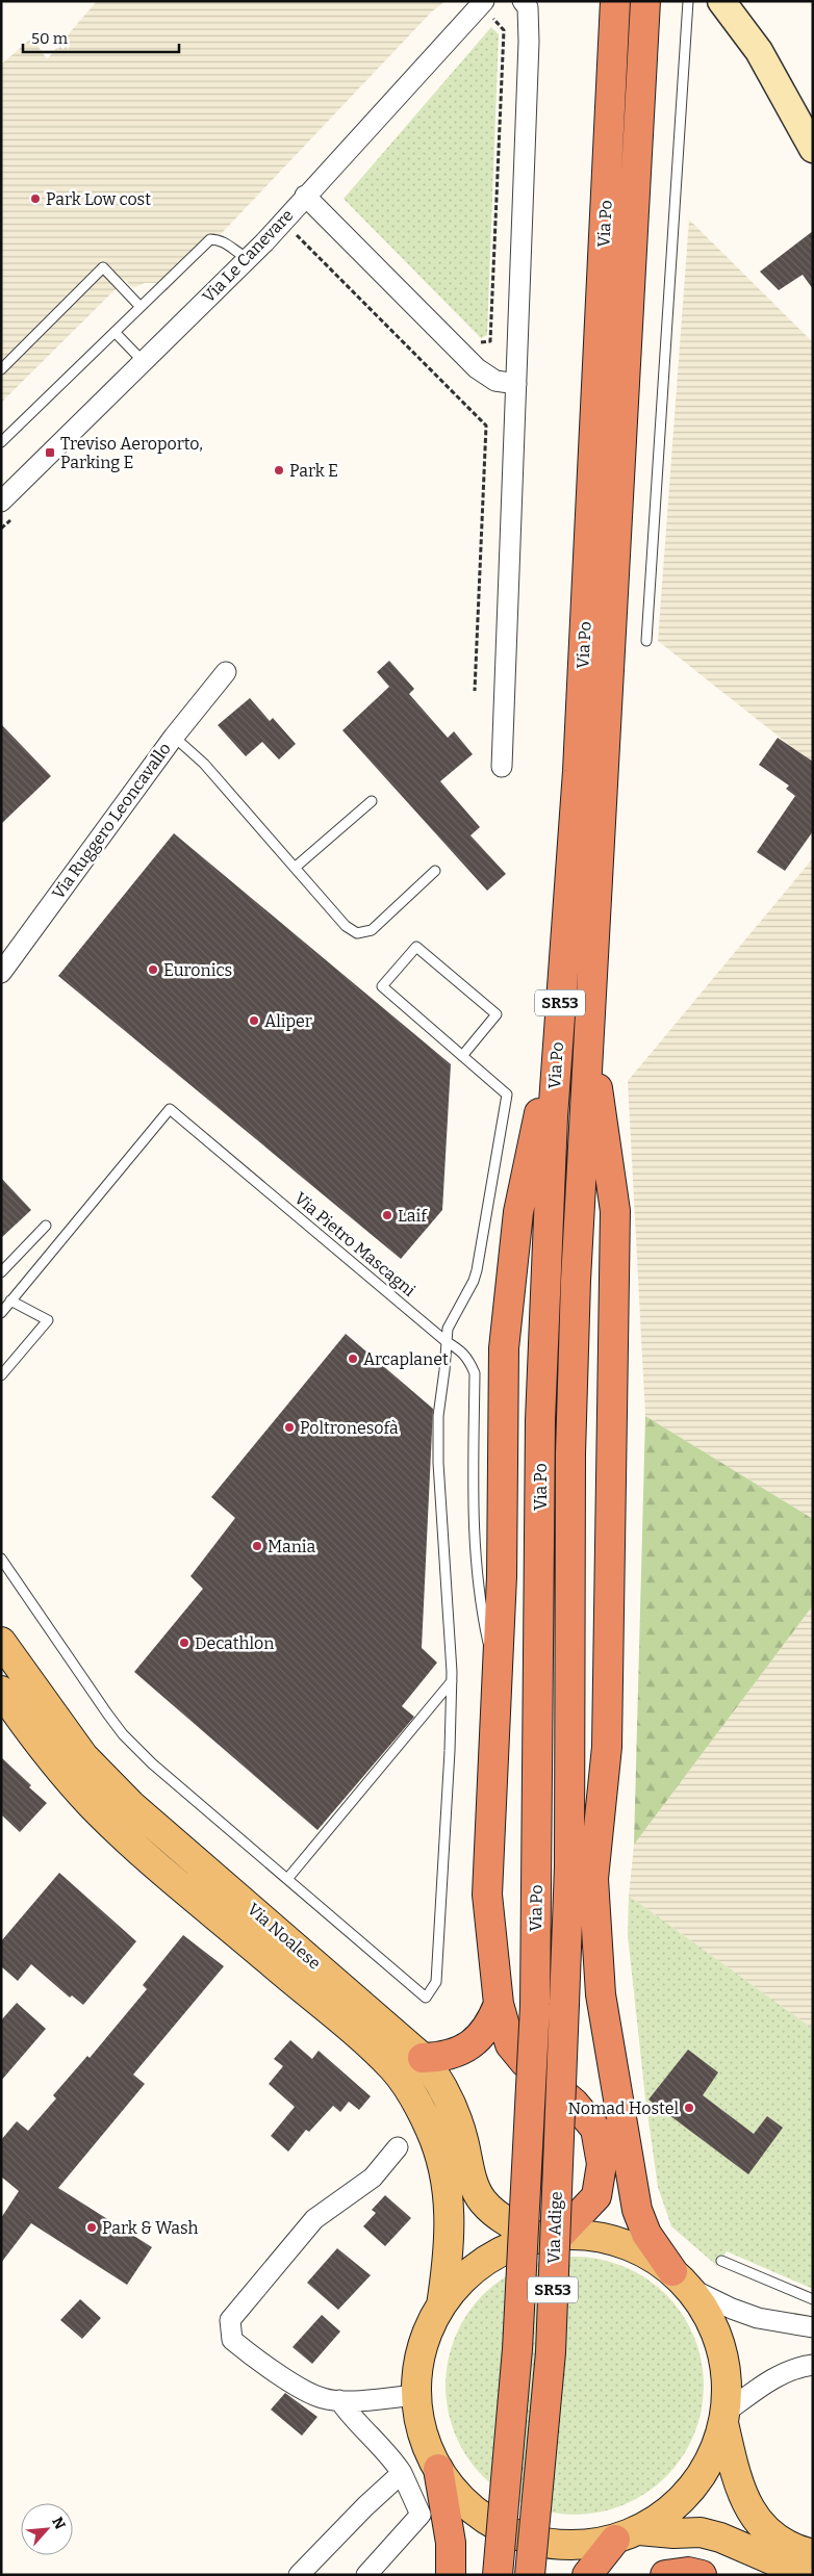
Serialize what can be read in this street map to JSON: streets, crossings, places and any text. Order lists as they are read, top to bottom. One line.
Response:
{"streets":{"highway":["Via Po","SR53","Via Adige"],"main road":["Via Noalese"],"street":["Via Le Canevare","Via Ruggero Leoncavallo"],"lane":["Via Pietro Mascagni"]},"crossings":[["Via Po","Via Adige"]],"places":{"other":["Park Low cost","Park E","Euronics","Aliper","Laif","Arcaplanet","Poltronesofà","Mania","Decathlon","Nomad Hostel","Park & Wash"],"transit":["Treviso Aeroporto, Parking E"]},"scale_bar":"50 m","north":"top right"}
